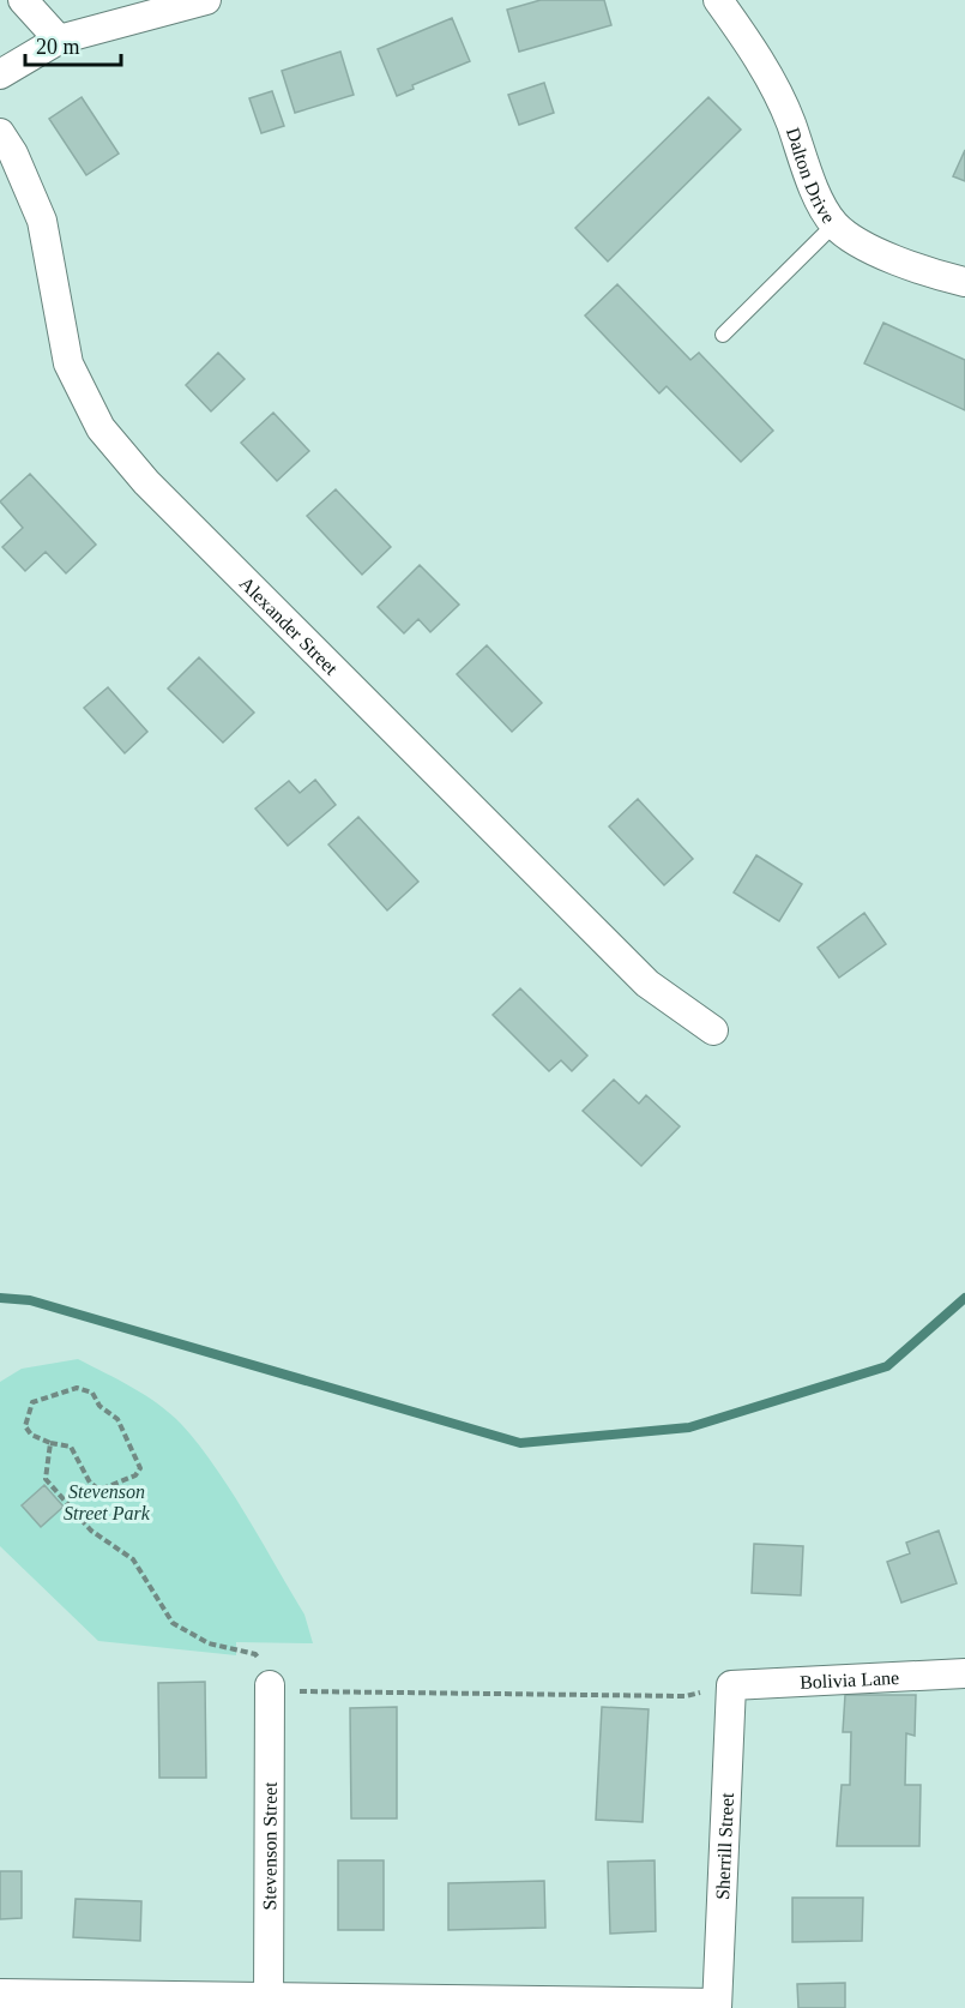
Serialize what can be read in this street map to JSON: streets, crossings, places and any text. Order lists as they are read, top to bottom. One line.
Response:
{"streets":{"street":["Dalton Drive","Alexander Street","Bolivia Lane","Sherrill Street","Stevenson Street"]},"crossings":[["Bolivia Lane","Sherrill Street"]],"parks":["Stevenson Street Park"],"scale_bar":"20 m"}
